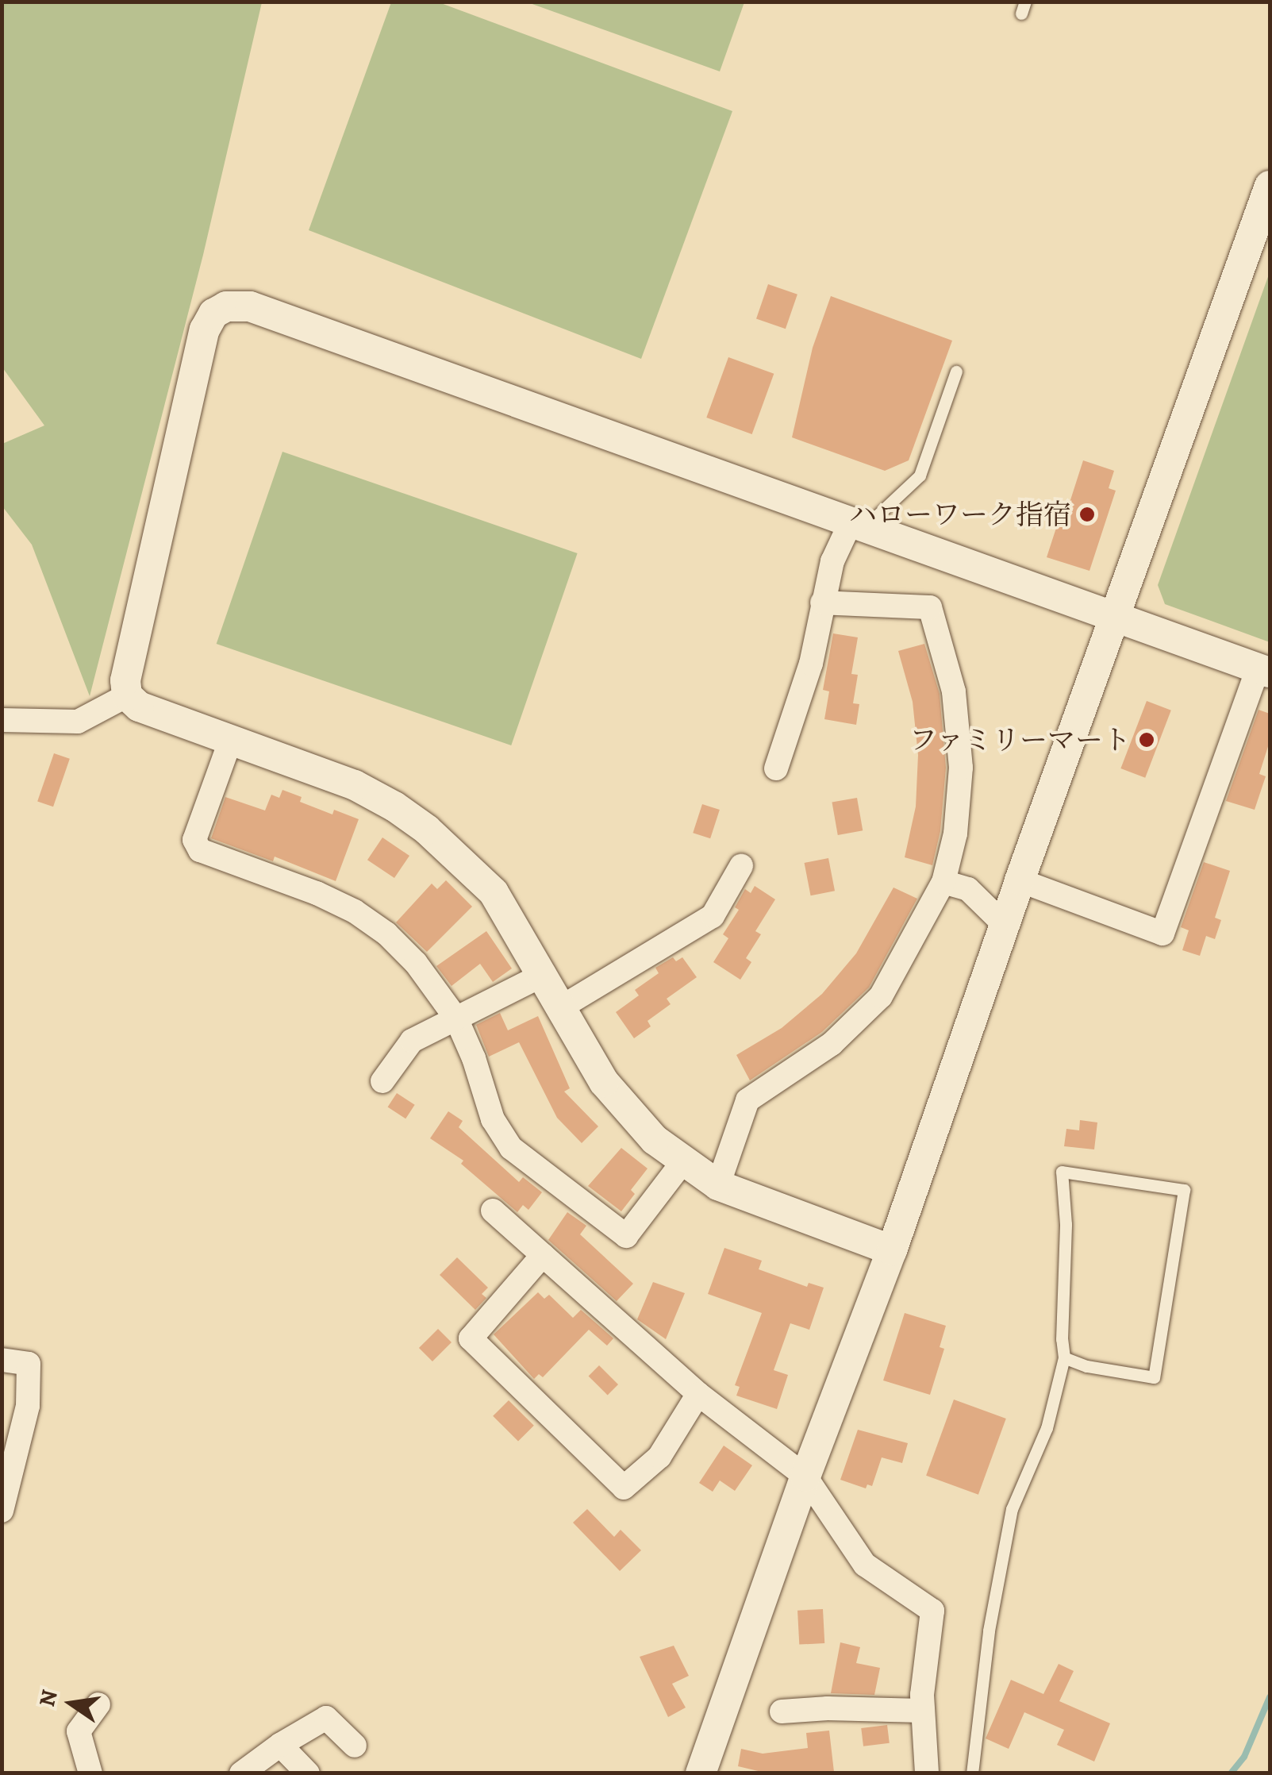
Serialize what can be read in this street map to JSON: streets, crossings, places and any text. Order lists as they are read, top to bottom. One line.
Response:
{"places":["ハローワーク指宿","ファミリーマート"],"north":"left"}
